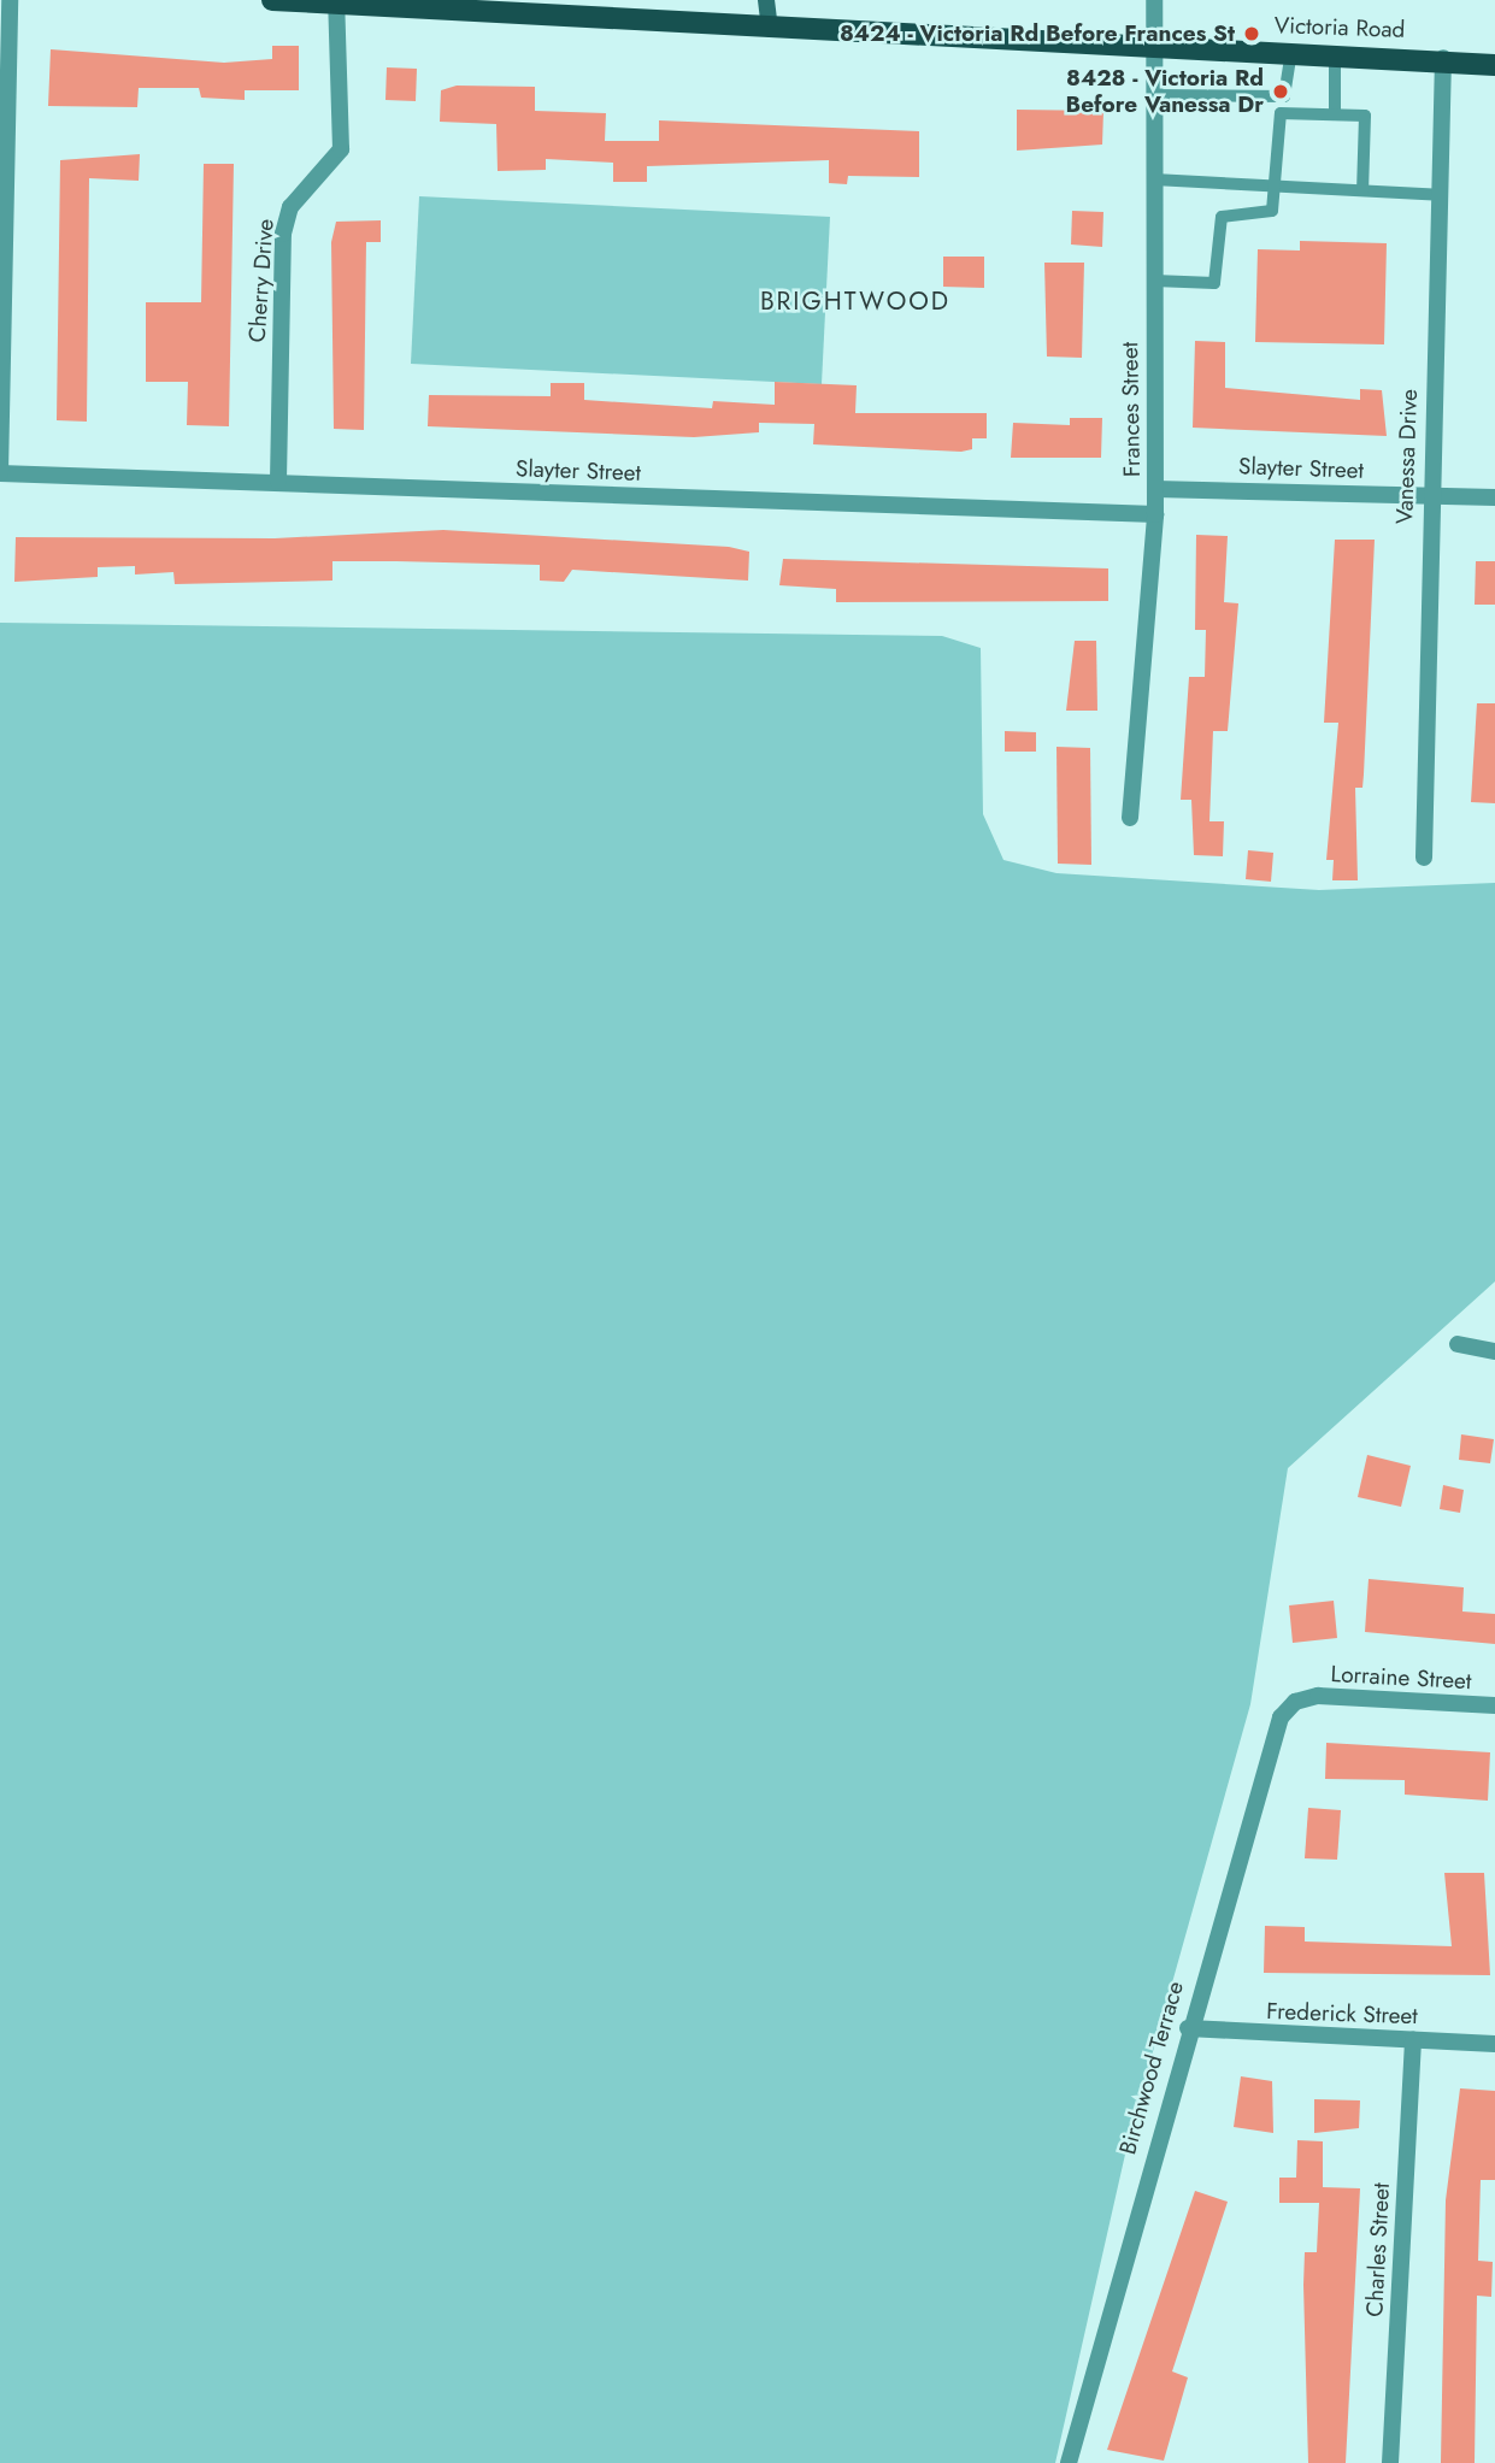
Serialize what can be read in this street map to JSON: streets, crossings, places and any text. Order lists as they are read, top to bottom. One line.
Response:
{"streets":{"main road":["Victoria Road"],"street":["Cherry Drive","Frances Street","Vanessa Drive","Slayter Street","Lorraine Street","Frederick Street","Birchwood Terrace","Charles Street"]},"crossings":[["Victoria Road","Cherry Drive"],["Victoria Road","Frances Street"],["Victoria Road","Vanessa Drive"],["Cherry Drive","Slayter Street"],["Frances Street","Slayter Street"],["Vanessa Drive","Slayter Street"],["Lorraine Street","Birchwood Terrace"],["Frederick Street","Birchwood Terrace"],["Frederick Street","Charles Street"]],"districts":["BRIGHTWOOD"],"places":["8424 - Victoria Rd Before Frances St","8428 - Victoria Rd Before Vanessa Dr"]}
